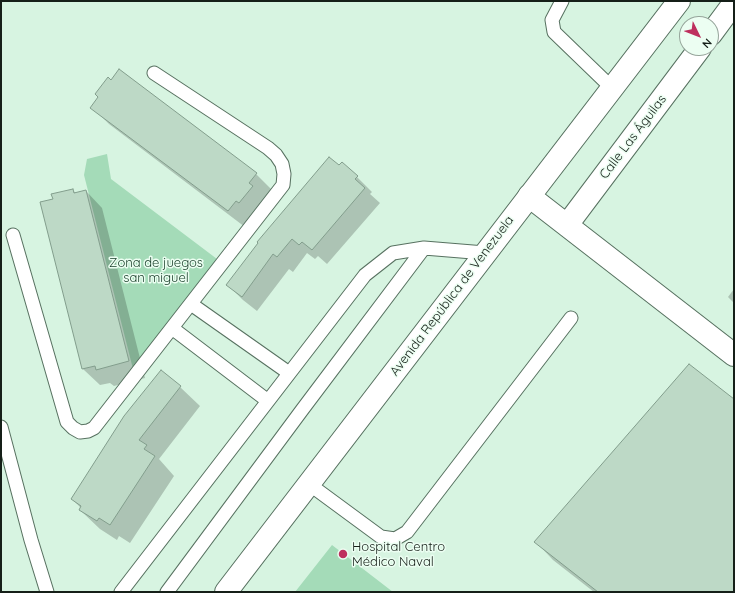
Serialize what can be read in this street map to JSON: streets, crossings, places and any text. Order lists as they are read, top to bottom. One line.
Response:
{"streets":{"main road":["Calle Las Águilas","Avenida República de Venezuela"]},"parks":["Zona de juegos san miguel"],"places":["Hospital Centro Médico Naval"],"north":"bottom right"}
